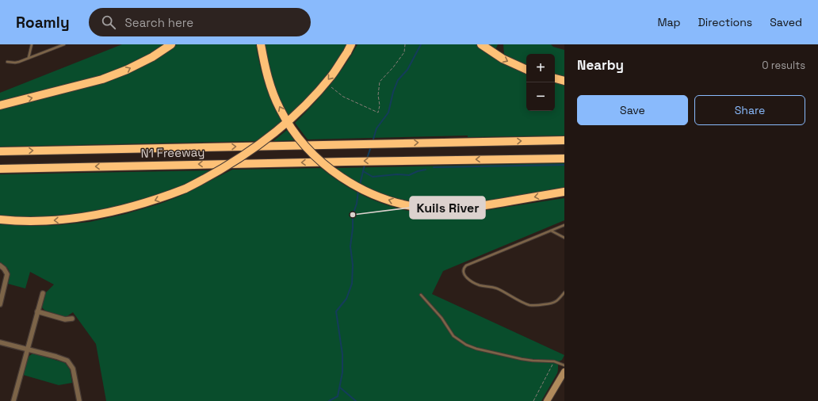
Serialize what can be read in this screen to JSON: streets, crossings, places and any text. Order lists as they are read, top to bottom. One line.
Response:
{"streets":{"highway":["N1 Freeway"]},"places":["Kuils River"],"page":{"header":"Roamly","search":"Search here","nav":["Map","Directions","Saved"],"heading":["Nearby","0 results"],"map_buttons":["+","−"],"buttons":["Save","Share"]}}
